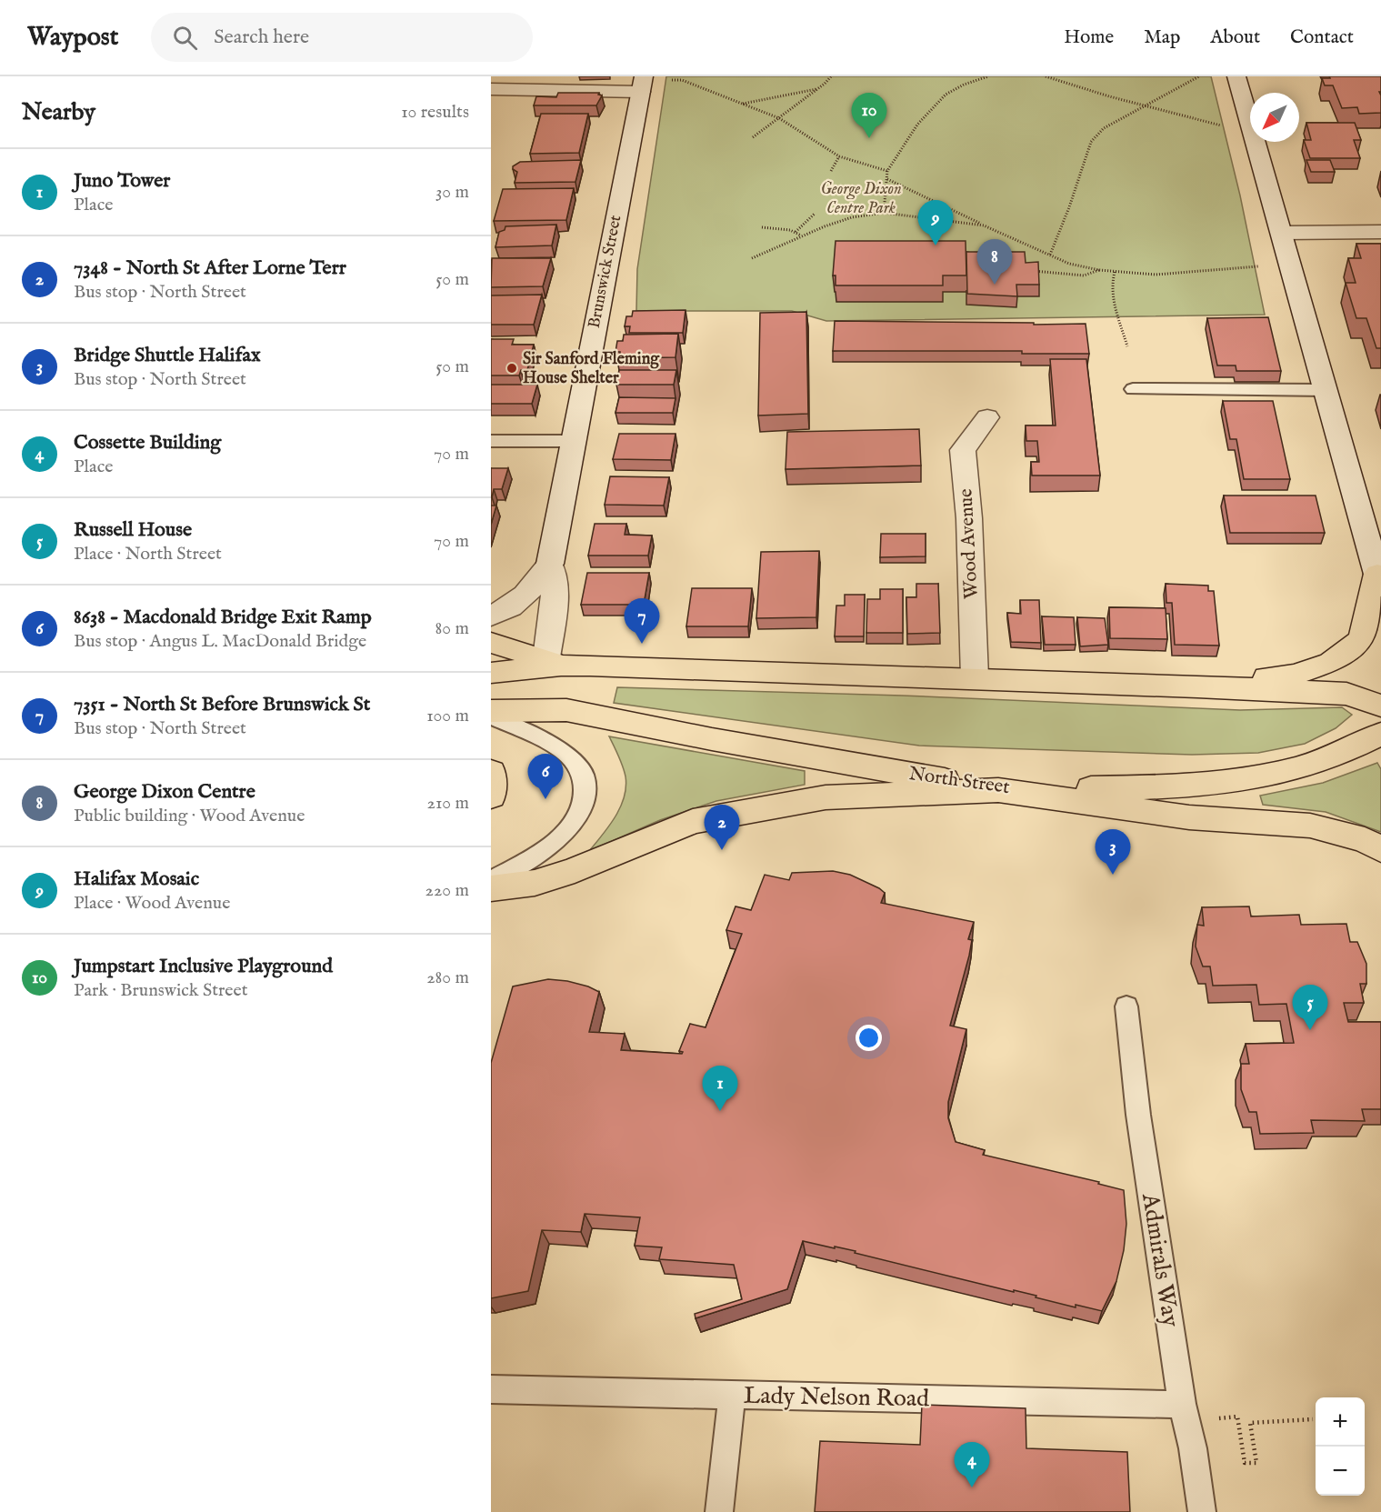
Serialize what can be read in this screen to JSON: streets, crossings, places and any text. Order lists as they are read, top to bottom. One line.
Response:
{"streets":{"main road":["North Street"],"street":["Brunswick Street","Wood Avenue"],"lane":["Admirals Way","Lady Nelson Road"]},"crossings":[["Admirals Way","Lady Nelson Road"]],"parks":["George Dixon Centre Park"],"places":["Sir Sanford Fleming House Shelter"],"north":"bottom left","page":{"header":"Waypost","search":"Search here","nav":["Home","Map","About","Contact"],"heading":["Nearby","10 results"],"pins":["10","9","8","7","6","2","3","5","1","4"],"list":[{"mark":"1","name":"Juno Tower","note":"Place","value":"30 m"},{"mark":"2","name":"7348 - North St After Lorne Terr","note":"Bus stop · North Street","value":"50 m"},{"mark":"3","name":"Bridge Shuttle Halifax","note":"Bus stop · North Street","value":"50 m"},{"mark":"4","name":"Cossette Building","note":"Place","value":"70 m"},{"mark":"5","name":"Russell House","note":"Place · North Street","value":"70 m"},{"mark":"6","name":"8638 - Macdonald Bridge Exit Ramp","note":"Bus stop · Angus L. MacDonald Bridge","value":"80 m"},{"mark":"7","name":"7351 - North St Before Brunswick St","note":"Bus stop · North Street","value":"100 m"},{"mark":"8","name":"George Dixon Centre","note":"Public building · Wood Avenue","value":"210 m"},{"mark":"9","name":"Halifax Mosaic","note":"Place · Wood Avenue","value":"220 m"},{"mark":"10","name":"Jumpstart Inclusive Playground","note":"Park · Brunswick Street","value":"280 m"}],"map_buttons":["+","−"]}}
